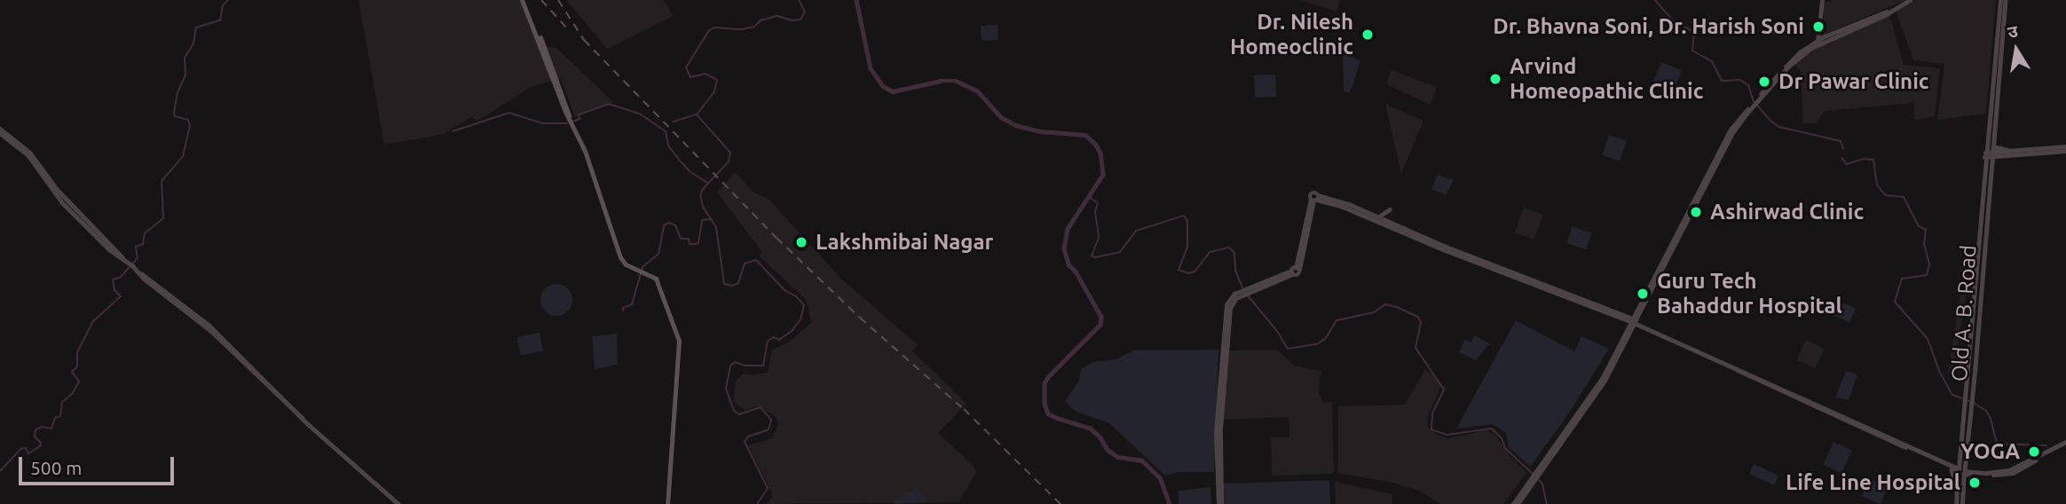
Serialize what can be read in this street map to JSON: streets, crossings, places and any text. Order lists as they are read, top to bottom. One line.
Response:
{"streets":{"main road":["Old A. B. Road"]},"places":["Dr. Bhavna Soni, Dr. Harish Soni","Dr. Nilesh Homeoclinic","Arvind Homeopathic Clinic","Dr Pawar Clinic","Ashirwad Clinic","Lakshmibai Nagar","Guru Tech Bahaddur Hospital","YOGA","Life Line Hospital"],"scale_bar":"500 m","north":"top"}
